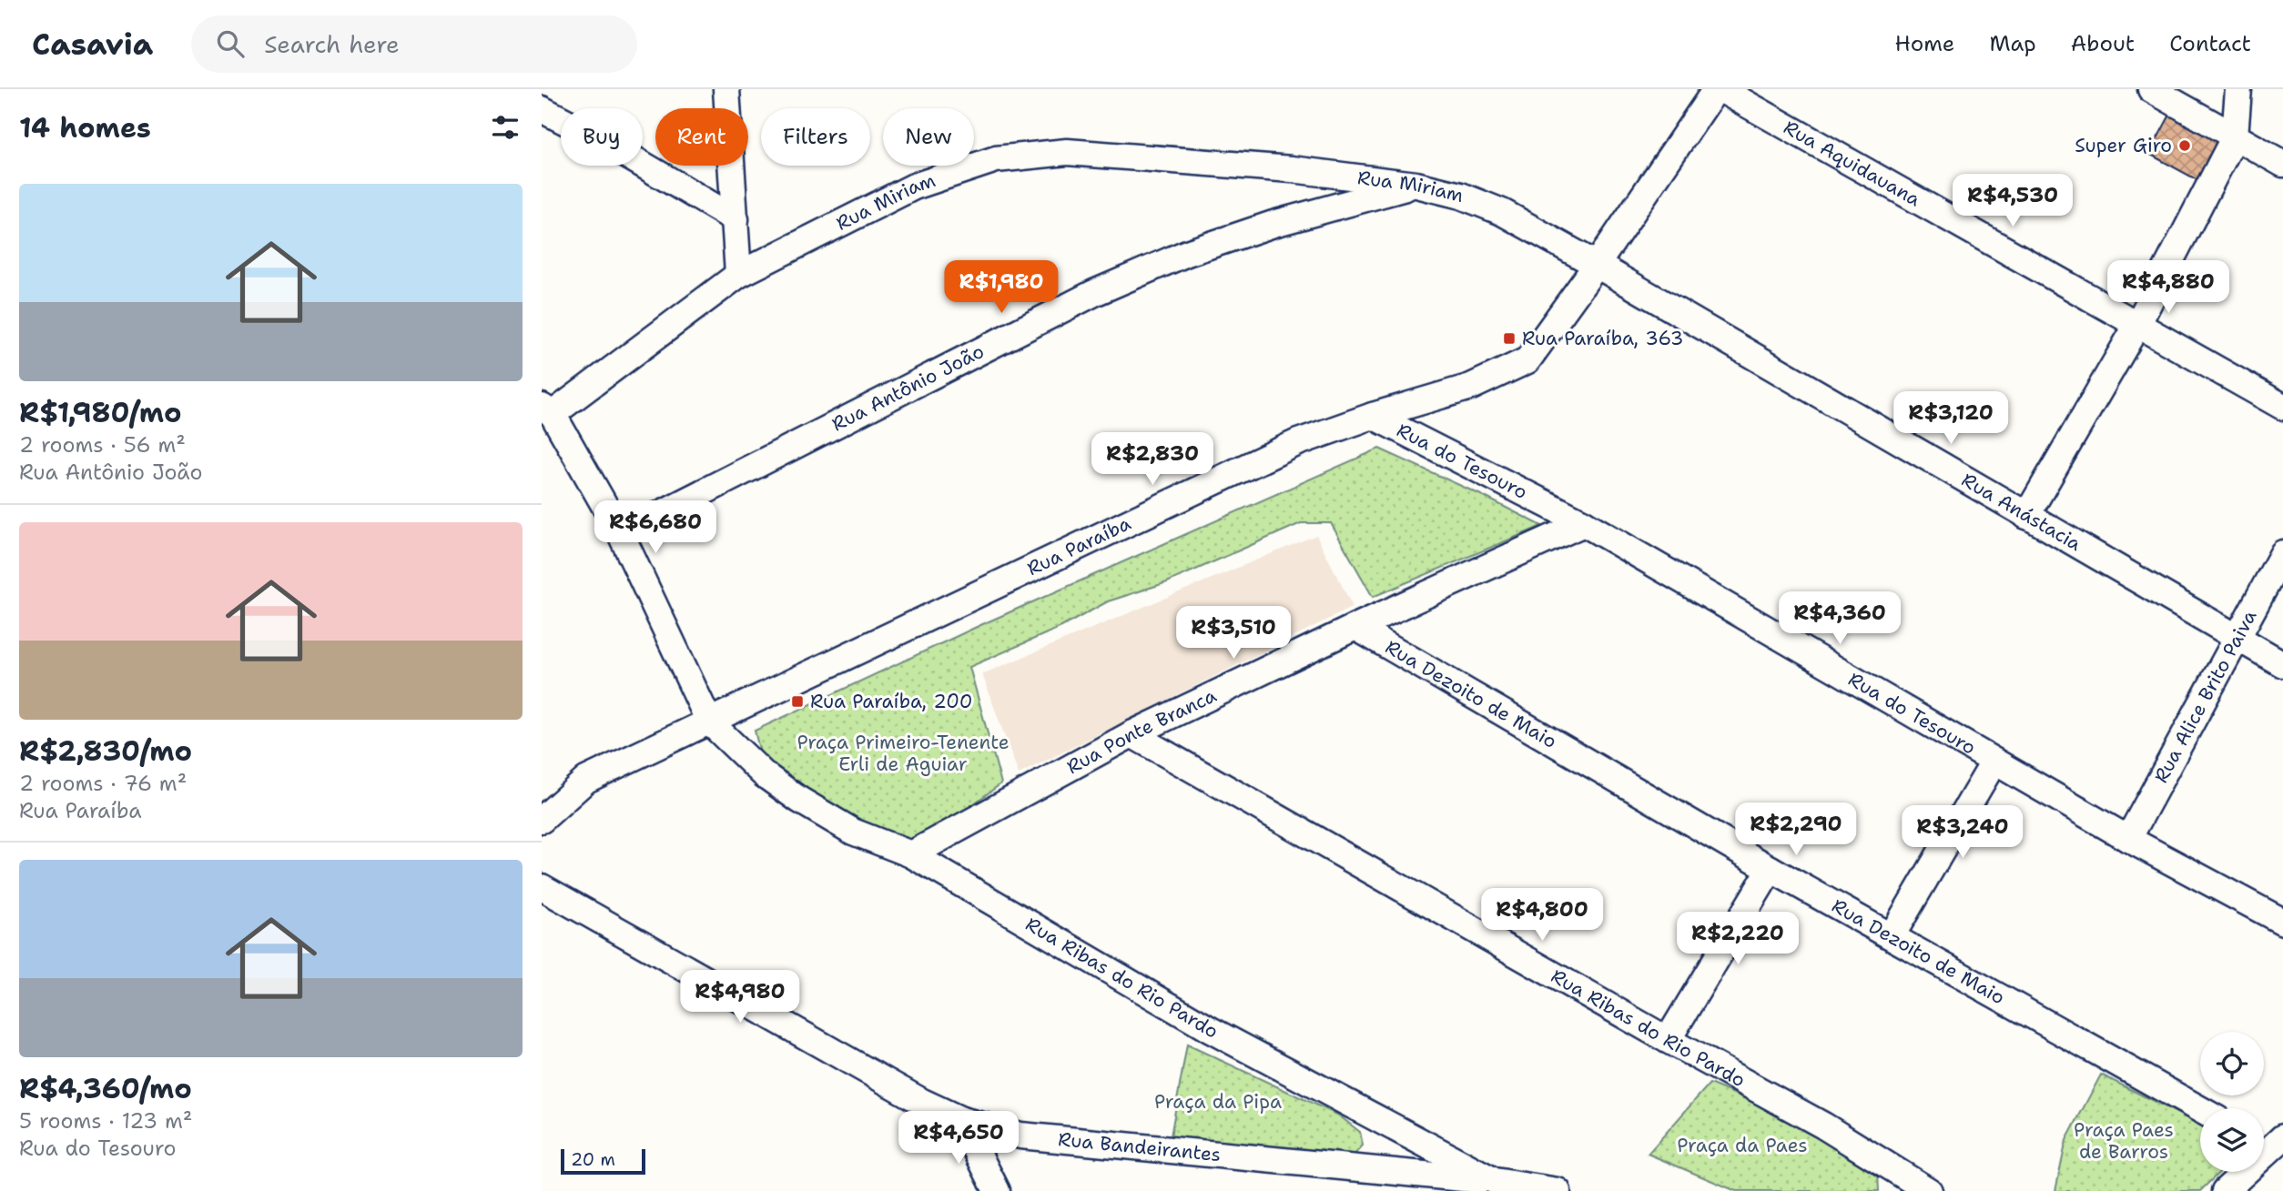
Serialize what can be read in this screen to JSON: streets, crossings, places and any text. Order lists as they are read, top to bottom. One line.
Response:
{"streets":{"street":["Rua Aquidauana","Rua Miriam","Rua Antônio João","Rua do Tesouro","Rua Anástacia","Rua Paraíba","Rua Dezoito de Maio","Rua Alice Brito Paiva","Rua Ponte Branca","Rua Ribas do Rio Pardo","Rua Bandeirantes"]},"crossings":[["Rua Aquidauana","Rua Paraíba"],["Rua Miriam","Rua Antônio João"],["Rua Miriam","Rua Anástacia"],["Rua Miriam","Rua Paraíba"],["Rua do Tesouro","Rua Paraíba"],["Rua do Tesouro","Rua Alice Brito Paiva"],["Rua do Tesouro","Rua Ponte Branca"],["Rua Anástacia","Rua Paraíba"],["Rua Anástacia","Rua Alice Brito Paiva"],["Rua Paraíba","Rua Ribas do Rio Pardo"],["Rua Dezoito de Maio","Rua Ponte Branca"],["Rua Ponte Branca","Rua Ribas do Rio Pardo"],["Rua Ribas do Rio Pardo","Rua Bandeirantes"]],"parks":["Praça Primeiro-Tenente Erli de Aguiar","Praça da Pipa","Praça Paes de Barros","Praça da Paes"],"places":{"other":["Super Giro"],"transit":["Rua Paraíba, 363","Rua Paraíba, 200"]},"scale_bar":"20 m","page":{"header":"Casavia","search":"Search here","nav":["Home","Map","About","Contact"],"heading":"14 homes","chip":["Buy","Rent","Filters","New"],"list":[{"name":"R$1,980/mo","note":"2 rooms · 56 m² · Rua Antônio João"},{"name":"R$2,830/mo","note":"2 rooms · 76 m² · Rua Paraíba"},{"name":"R$4,360/mo","note":"5 rooms · 123 m² · Rua do Tesouro"}],"price":["R$4,530","R$1,980","R$4,880","R$3,120","R$2,830","R$6,680","R$4,360","R$3,510","R$2,290","R$3,240","R$4,800","R$2,220","R$4,980","R$4,650"],"scale":"20 m"}}
